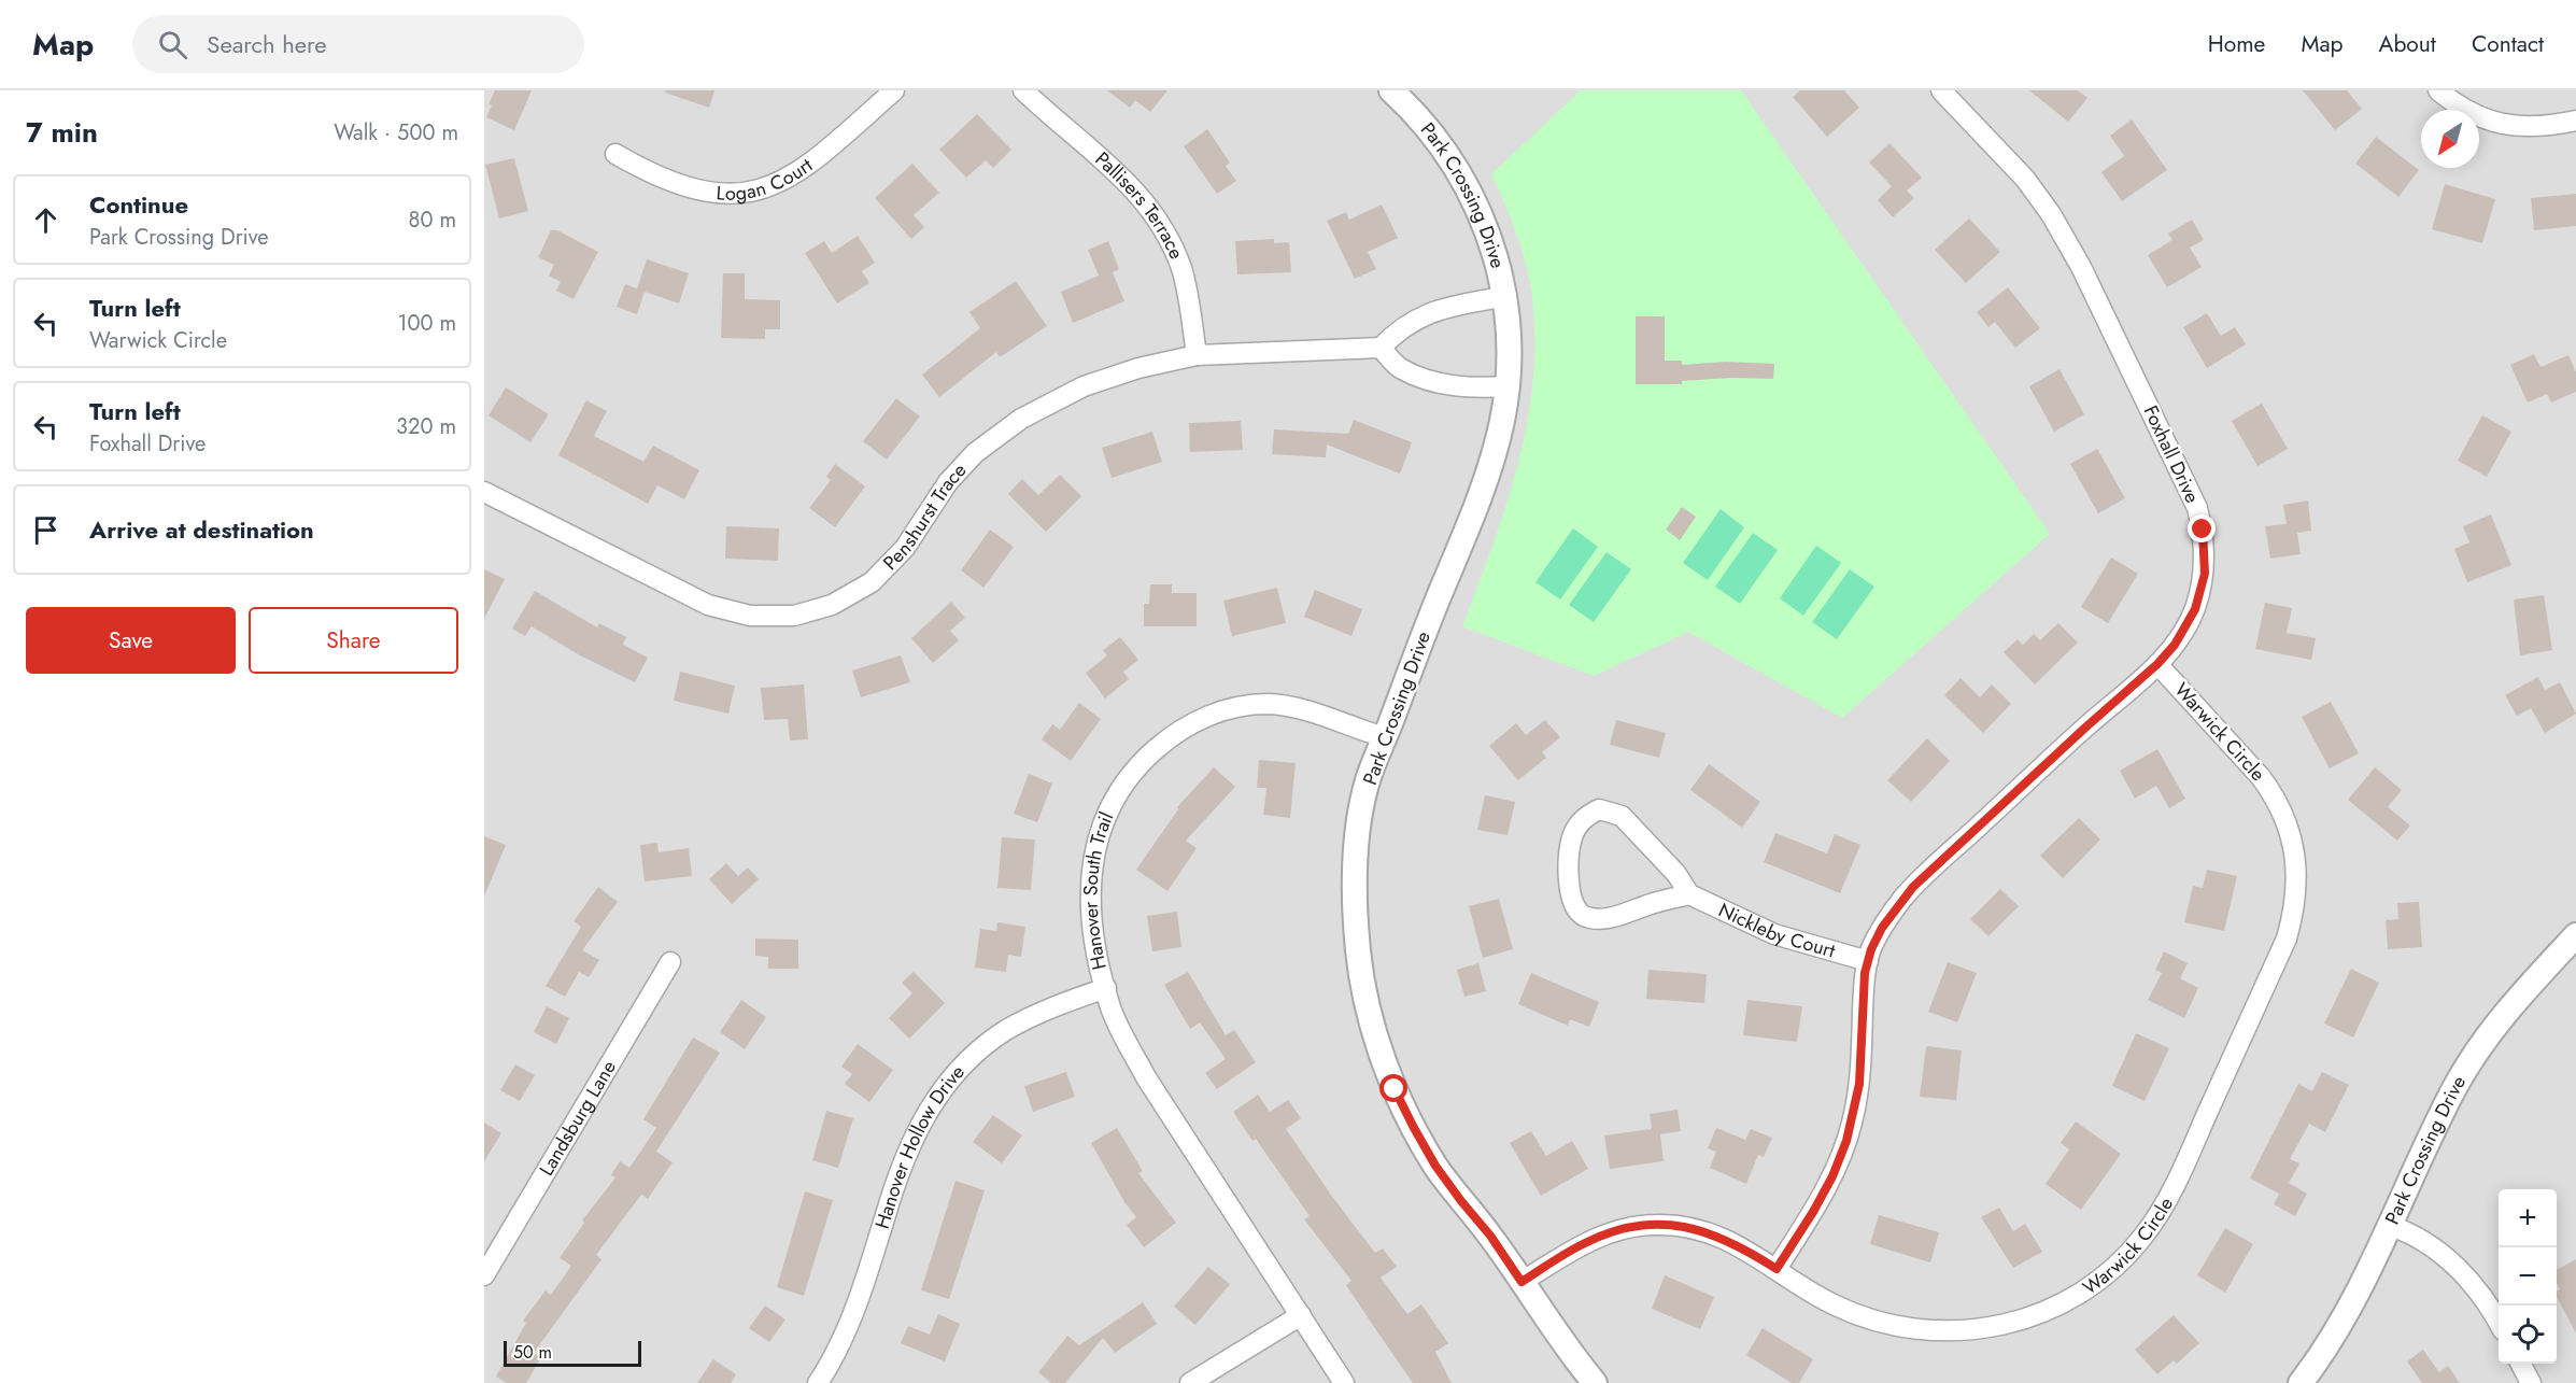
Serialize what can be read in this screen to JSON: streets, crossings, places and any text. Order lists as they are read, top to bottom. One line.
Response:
{"streets":{"street":["Logan Court","Park Crossing Drive","Pallisers Terrace","Foxhall Drive","Penshurst Trace","Warwick Circle","Hanover South Trail","Nickleby Court","Landsburg Lane","Hanover Hollow Drive"]},"crossings":[["Park Crossing Drive","Warwick Circle"],["Park Crossing Drive","Hanover South Trail"],["Pallisers Terrace","Penshurst Trace"],["Foxhall Drive","Warwick Circle"],["Foxhall Drive","Nickleby Court"],["Hanover South Trail","Hanover Hollow Drive"]],"scale_bar":"50 m","north":"bottom left","page":{"header":"Map","search":"Search here","nav":["Home","Map","About","Contact"],"heading":["7 min","Walk · 500 m"],"list":[["Continue","Park Crossing Drive","80 m"],["Turn left","Warwick Circle","100 m"],["Turn left","Foxhall Drive","320 m"],"Arrive at destination"],"buttons":["Save","Share"],"map_buttons":["+","−"],"scale":"50 m"}}
